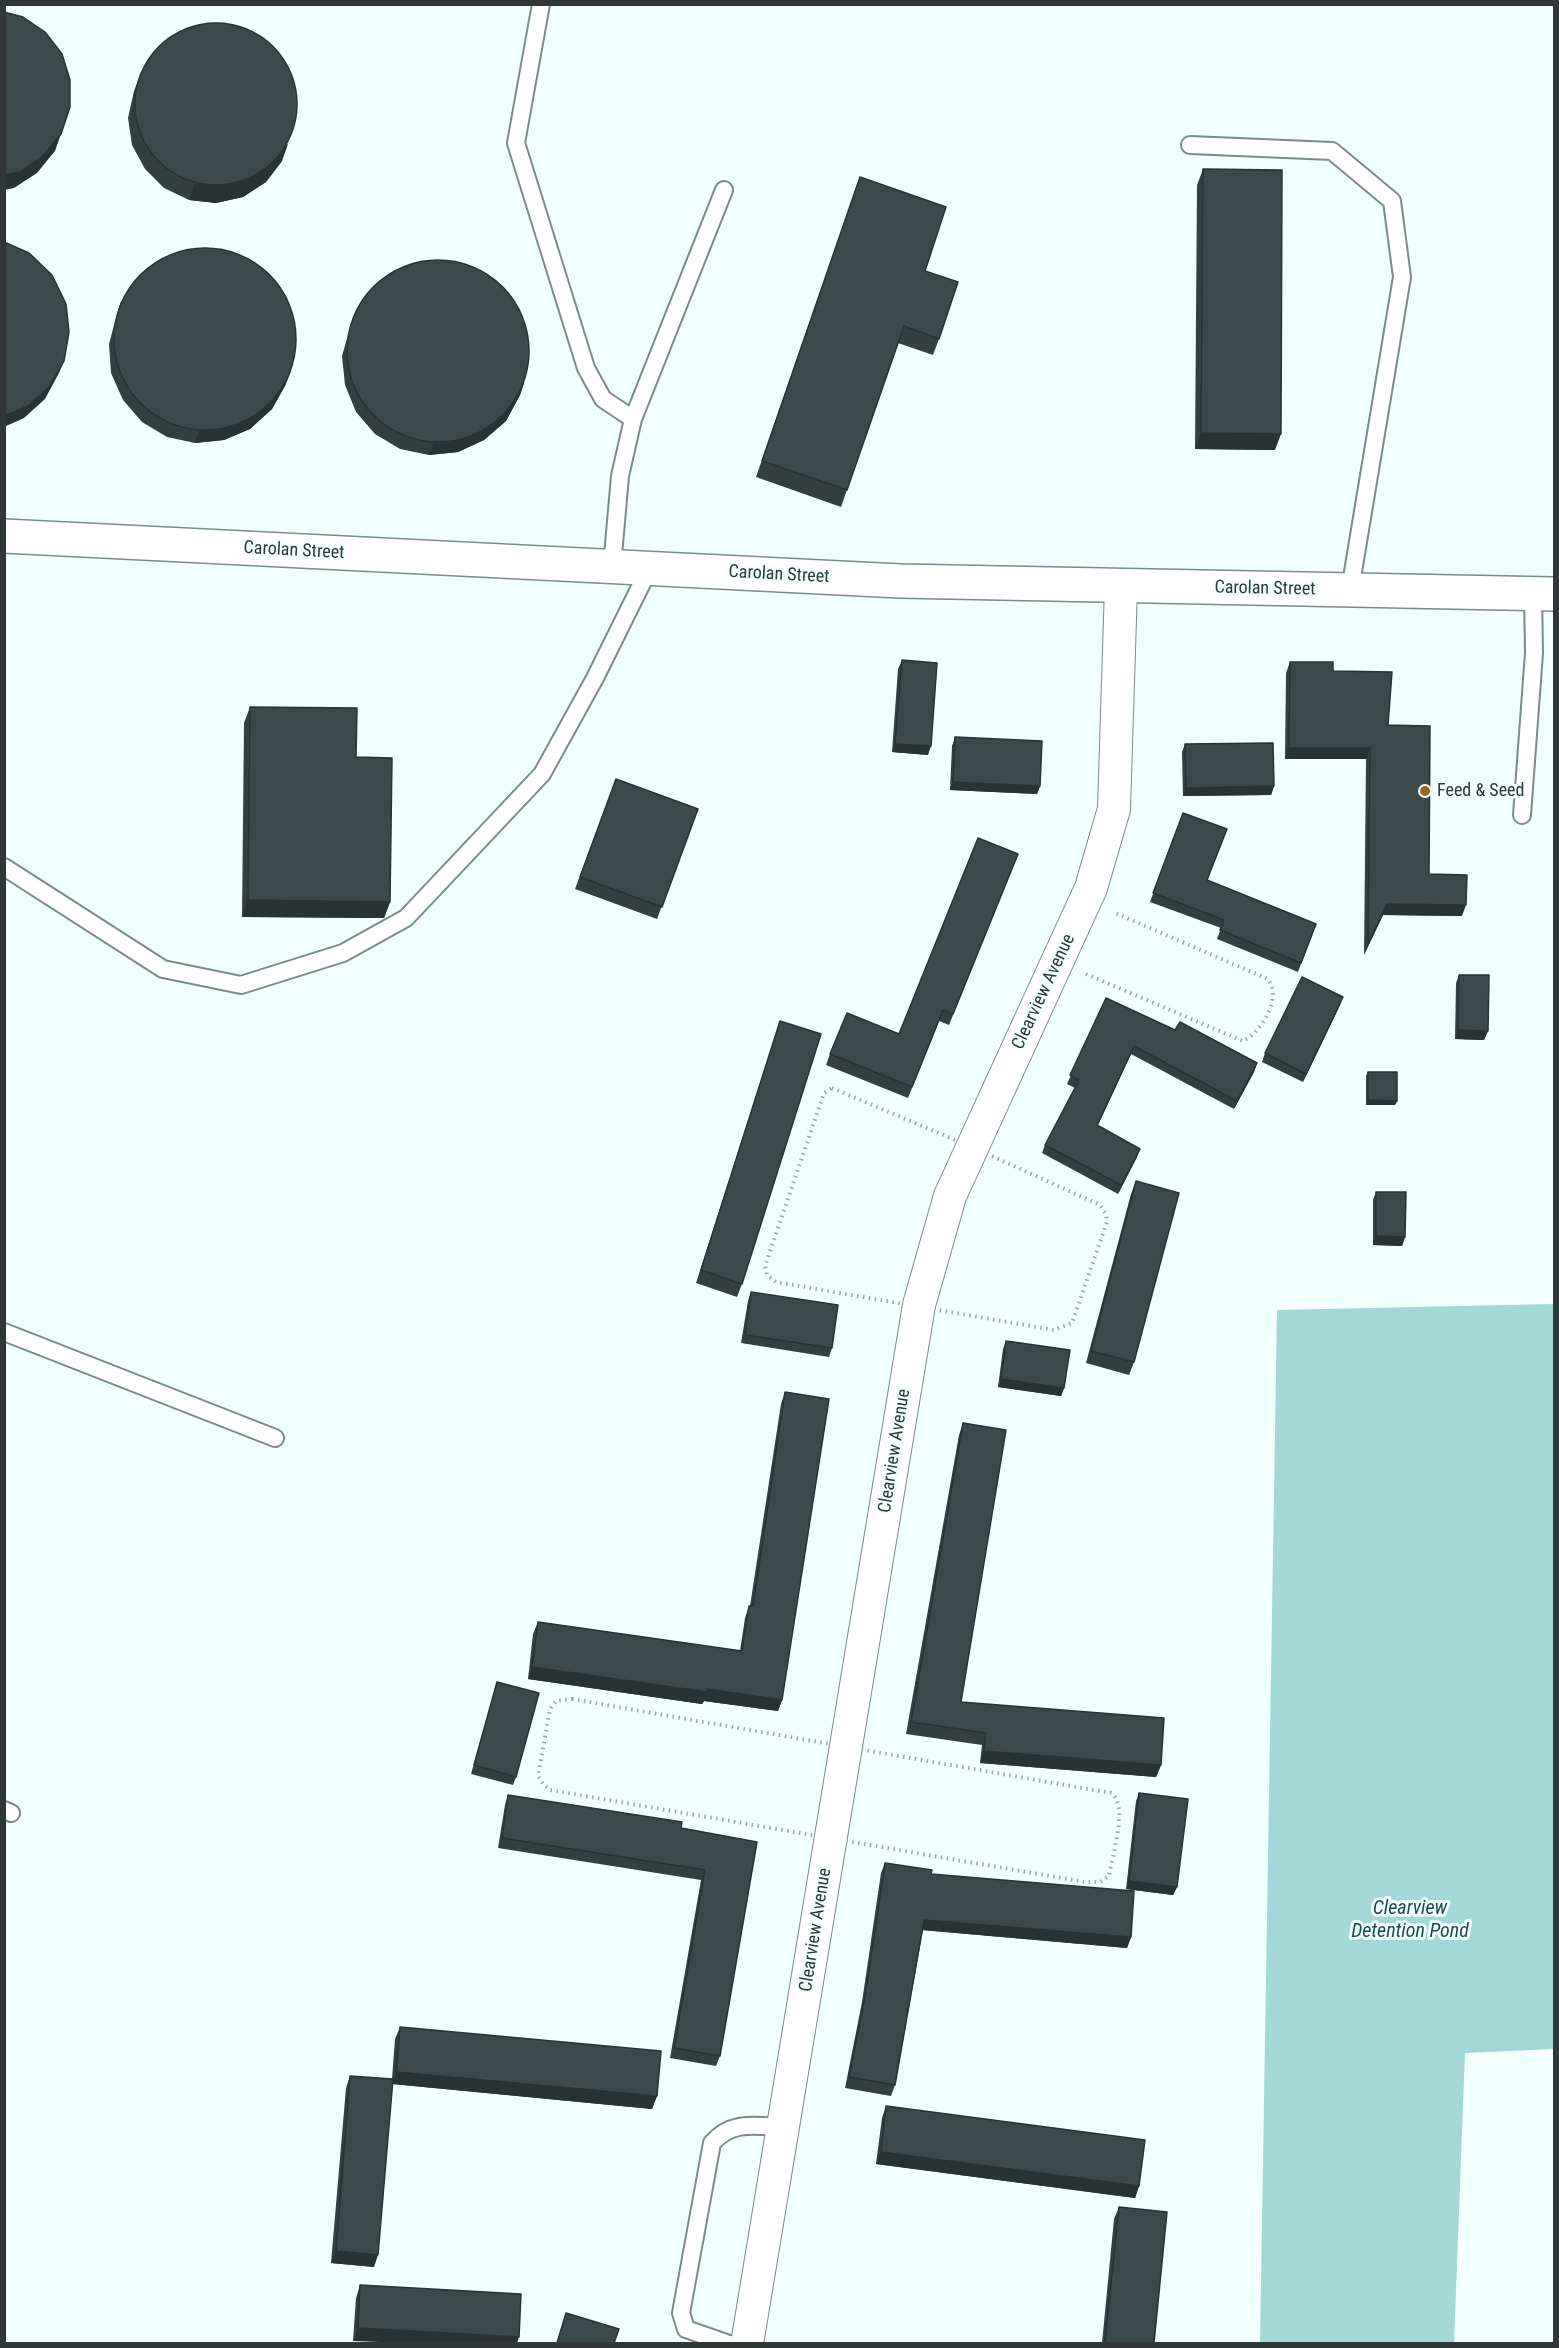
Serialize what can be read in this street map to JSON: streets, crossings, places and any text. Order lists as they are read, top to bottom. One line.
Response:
{"streets":{"street":["Carolan Street","Clearview Avenue"]},"crossings":[["Carolan Street","Clearview Avenue"]],"water":["Clearview Detention Pond"],"places":["Feed & Seed"]}
